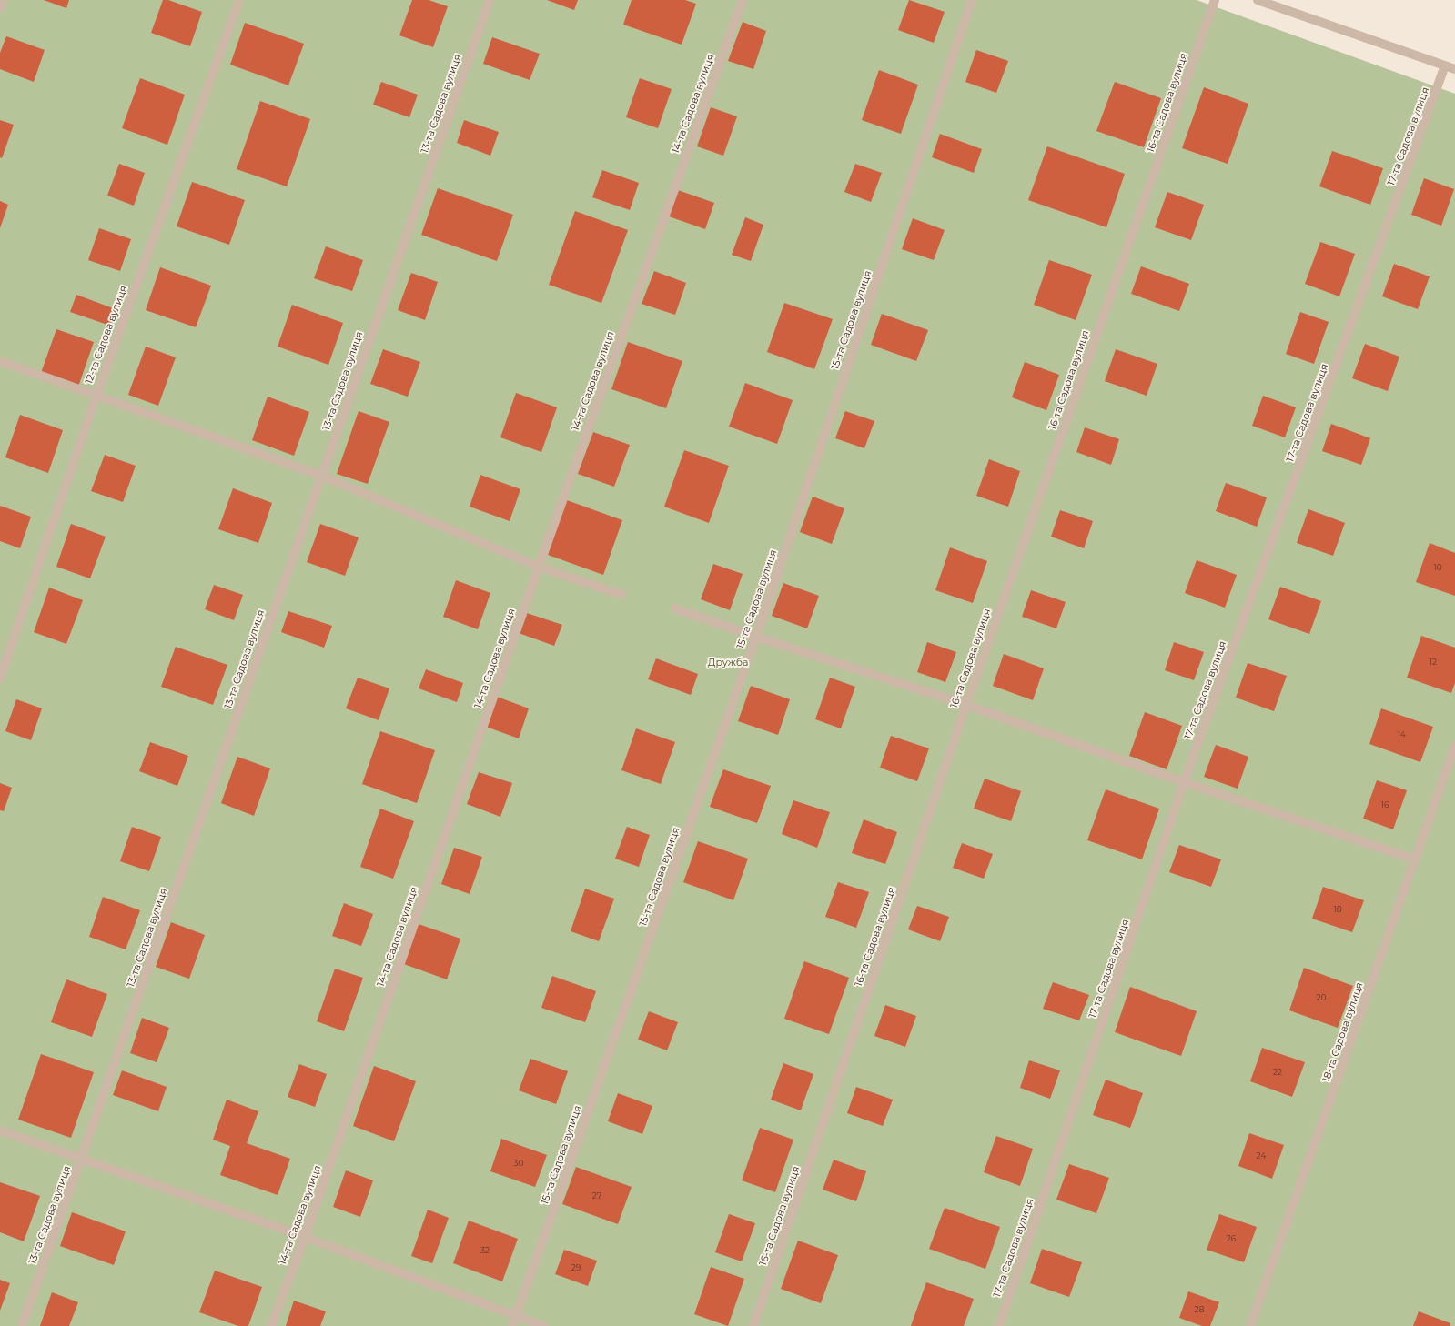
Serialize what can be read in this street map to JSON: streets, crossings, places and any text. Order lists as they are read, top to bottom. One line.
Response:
{"streets":{"street":["16-та Садова вулиця","13-та Садова вулиця","14-та Садова вулиця","17-та Садова вулиця","15-та Садова вулиця","12-та Садова вулиця","18-та Садова вулиця"]},"parks":["Дружба"],"house_numbers":["10","12","14","16","18","20","22","24","30","27","26","32","29","28"]}
